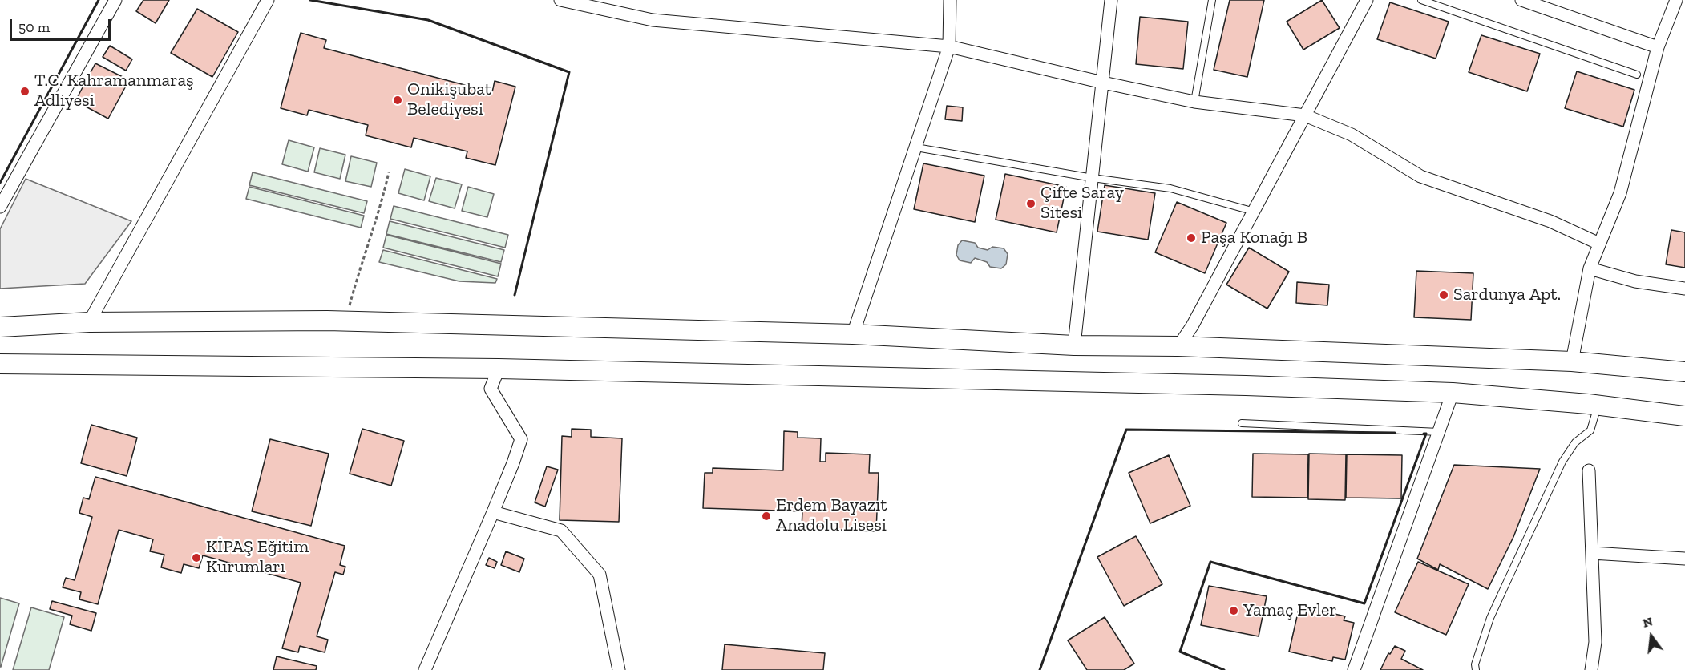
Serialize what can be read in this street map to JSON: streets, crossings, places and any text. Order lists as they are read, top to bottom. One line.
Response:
{"places":["T.C. Kahramanmaraş Adliyesi","Onikişubat Belediyesi","Çifte Saray Sitesi","Paşa Konağı B","Sardunya Apt.","Erdem Bayazıt Anadolu Lisesi","KİPAŞ Eğitim Kurumları","Yamaç Evler"],"scale_bar":"50 m","north":"top"}
